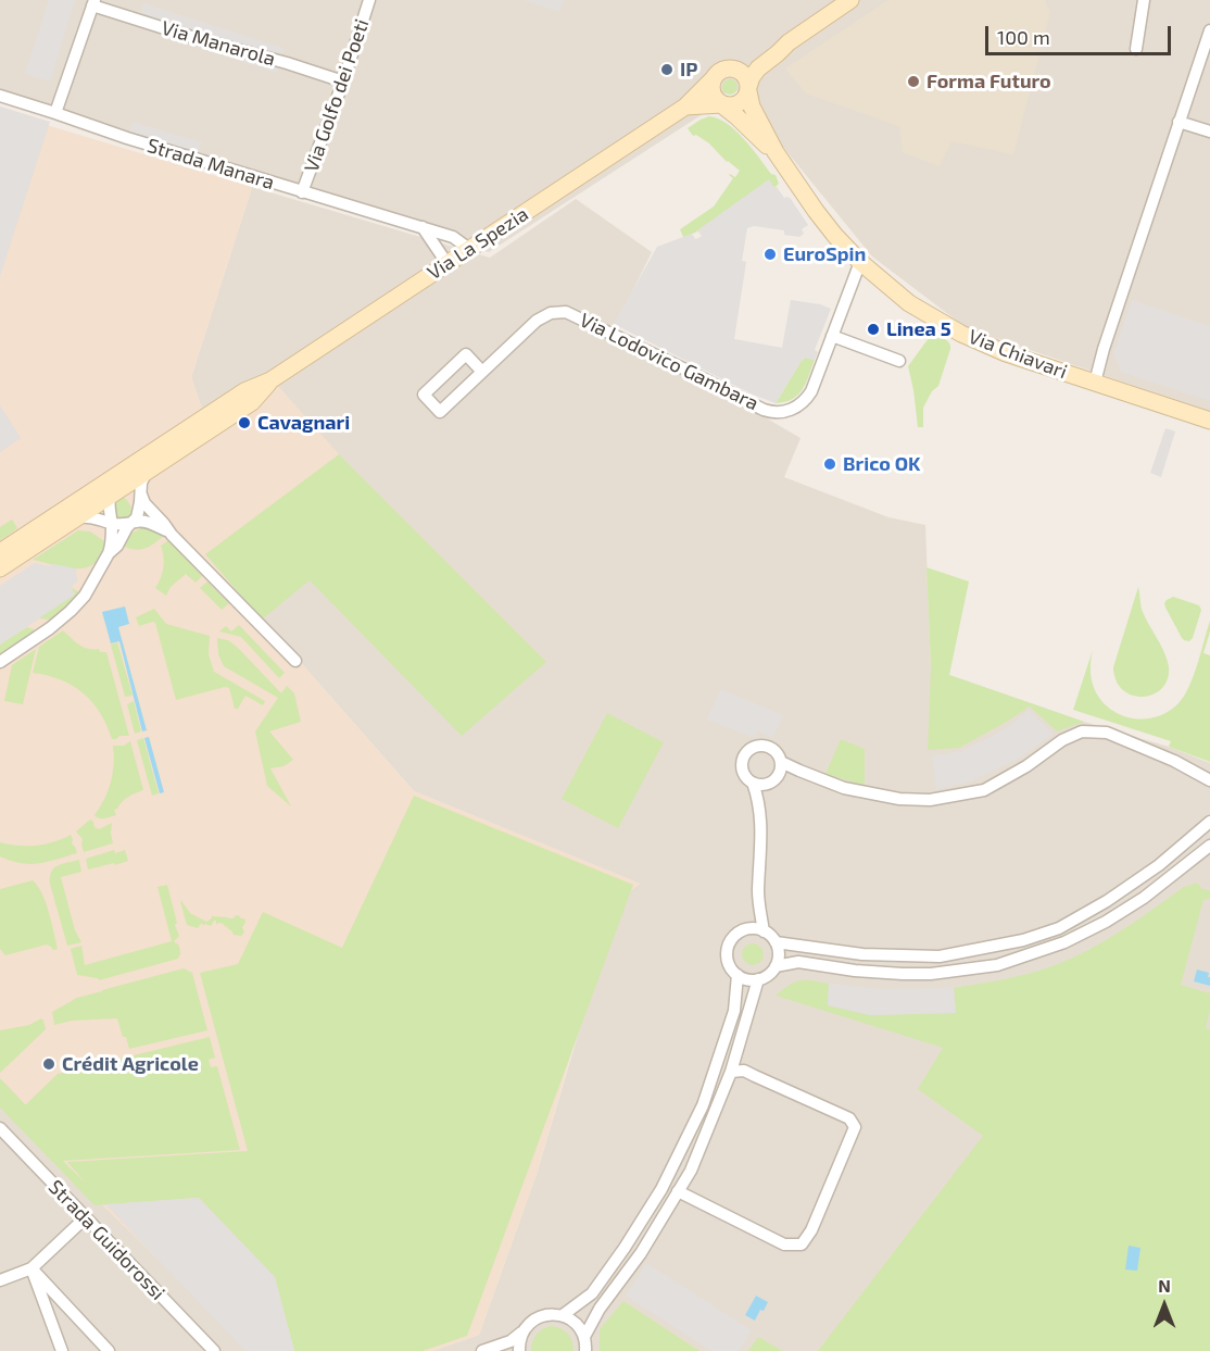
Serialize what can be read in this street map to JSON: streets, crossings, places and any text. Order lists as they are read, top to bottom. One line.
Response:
{"streets":{"main road":["Via La Spezia","Via Chiavari"],"street":["Via Manarola","Via Golfo dei Poeti","Strada Manara","Via Lodovico Gambara","Strada Guidorossi"]},"crossings":[["Via Manarola","Via Golfo dei Poeti"],["Via Golfo dei Poeti","Strada Manara"],["Strada Manara","Via La Spezia"],["Via La Spezia","Via Chiavari"],["Via Chiavari","Via Lodovico Gambara"]],"places":["IP","Forma Futuro","EuroSpin","Linea 5","Cavagnari","Brico OK","Crédit Agricole"],"scale_bar":"100 m","north":"top"}
